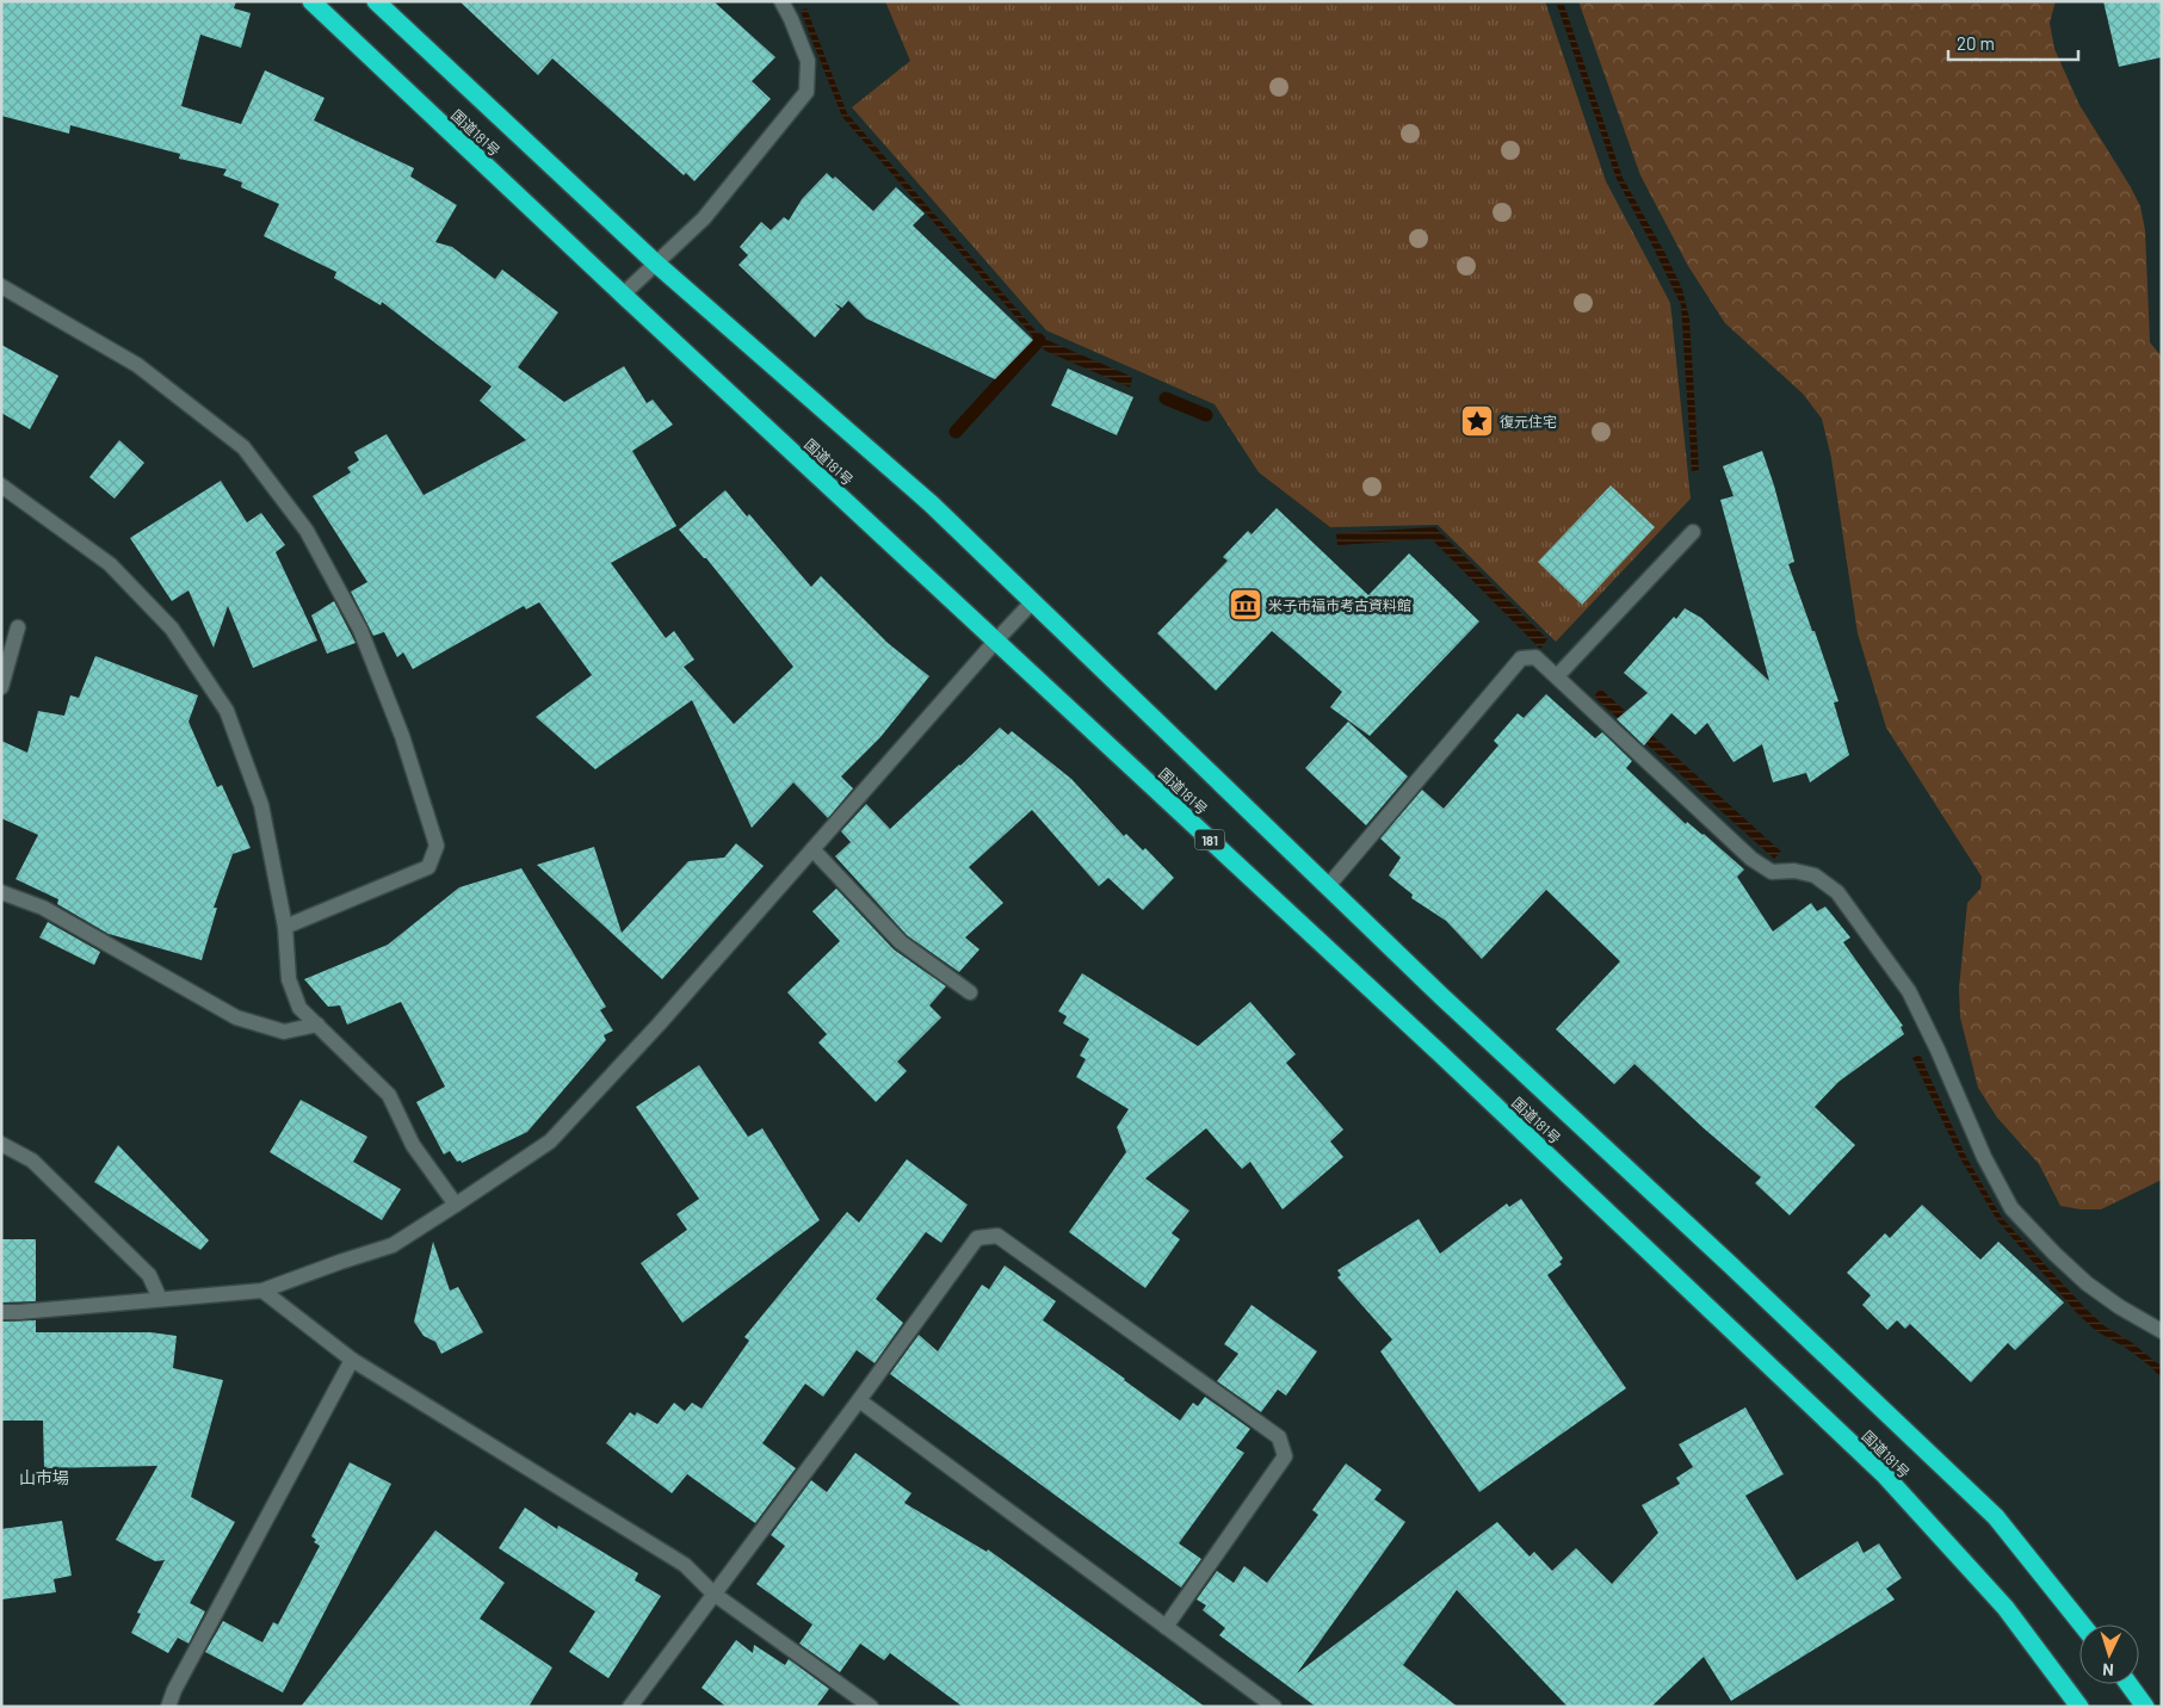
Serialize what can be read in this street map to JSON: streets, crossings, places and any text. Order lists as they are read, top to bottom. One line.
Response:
{"streets":{"highway":["国道181号","181"]},"districts":["山市場"],"places":{"place":["復元住宅"],"museum":["米子市福市考古資料館"]},"scale_bar":"20 m","north":"bottom"}
